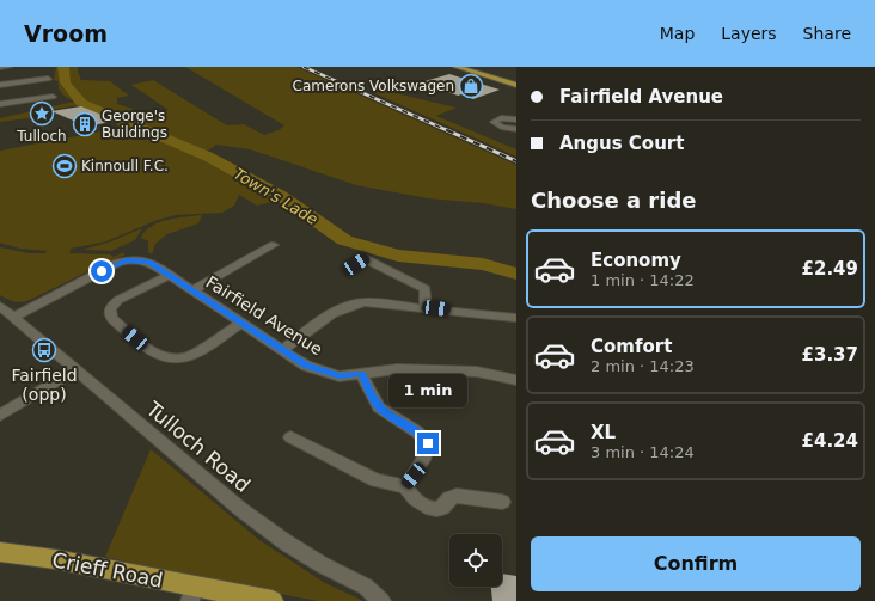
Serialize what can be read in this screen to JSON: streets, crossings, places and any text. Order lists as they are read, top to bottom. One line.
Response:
{"streets":{"main road":["Crieff Road"],"street":["Fairfield Avenue","Tulloch Road"]},"crossings":[["Fairfield Avenue","Tulloch Road"]],"water":["Town's Lade"],"places":{"shop":["Camerons Volkswagen"],"place":["Tulloch"],"building":["George's Buildings"],"sports":["Kinnoull F.C."],"bus stop":["Fairfield (opp)"]},"page":{"header":"Vroom","nav":["Map","Layers","Share"],"banner":["Fairfield Avenue","Angus Court"],"heading":"Choose a ride","list":[{"name":"Economy","note":"1 min · 14:22","value":"£2.49"},{"name":"Comfort","note":"2 min · 14:23","value":"£3.37"},{"name":"XL","note":"3 min · 14:24","value":"£4.24"}],"bubble":"1 min","buttons":"Confirm"}}
